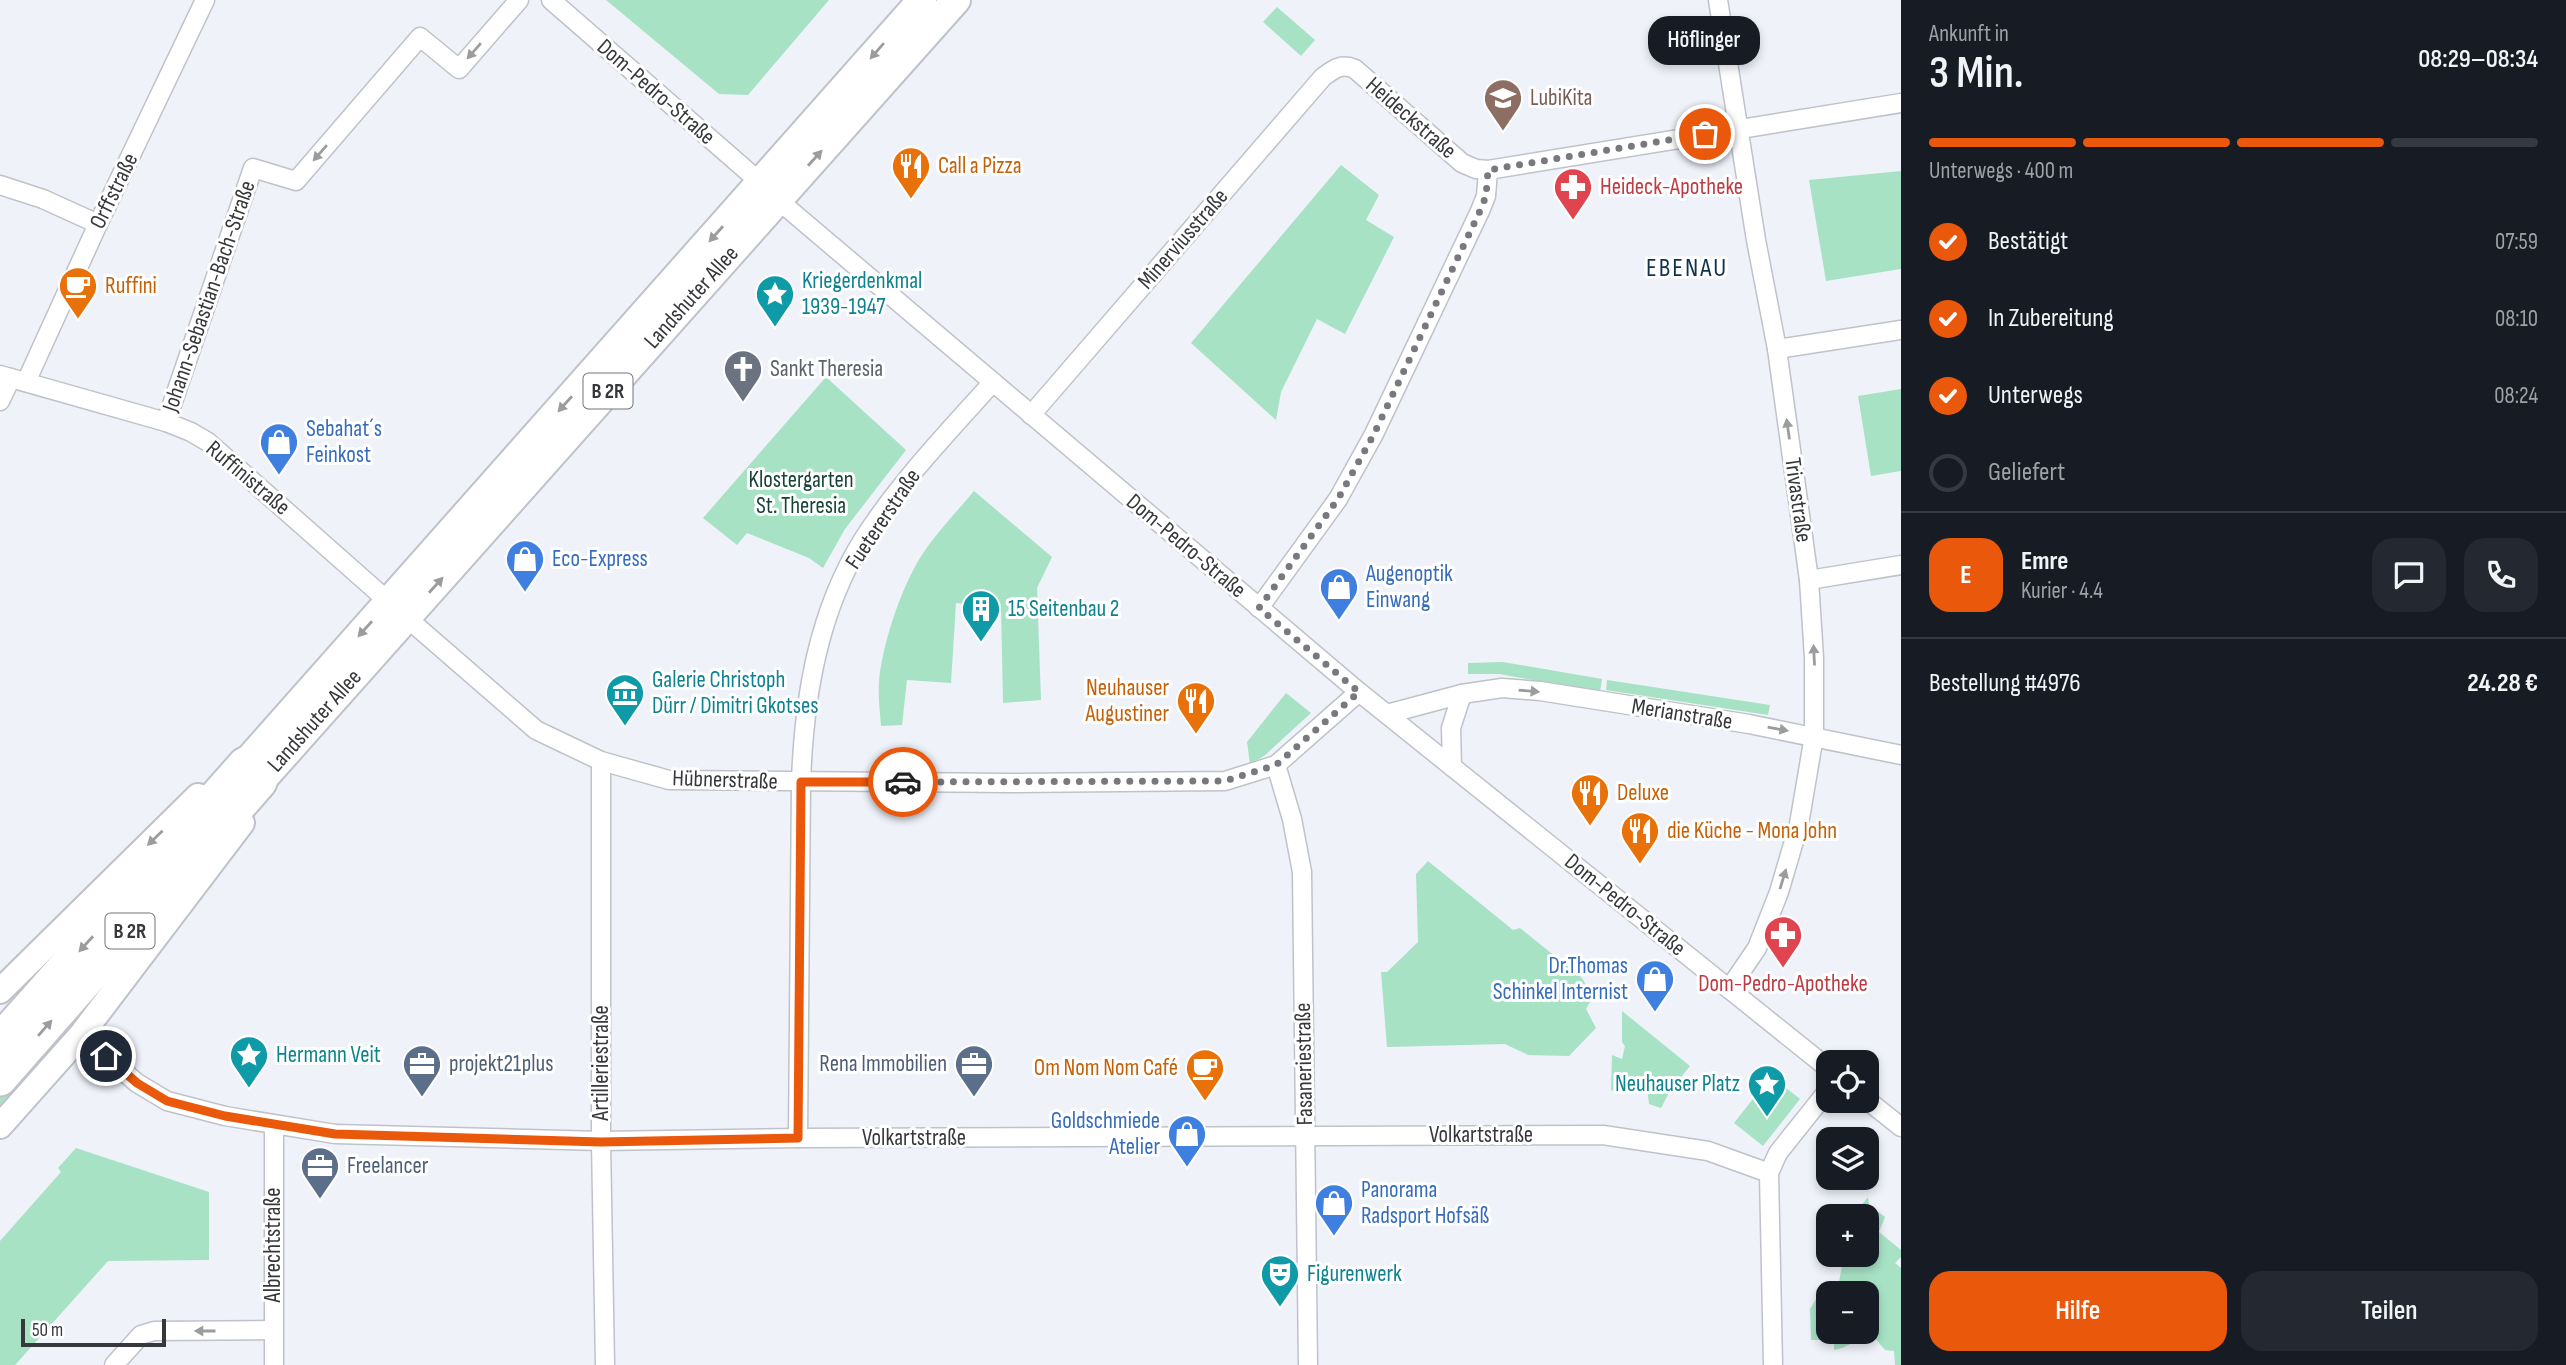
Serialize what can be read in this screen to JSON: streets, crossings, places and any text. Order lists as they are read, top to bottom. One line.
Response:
{"streets":{"highway":["Landshuter Allee","B 2R"],"street":["Dom-Pedro-Straße","Heideckstraße","Orffstraße","Minerviusstraße","Johann-Sebastian-Bach-Straße","Ruffinistraße","Trivastraße","Fuetererstraße","Merianstraße","Hübnerstraße","Artilleriestraße","Fasaneriestraße","Volkartstraße","Albrechtstraße"]},"crossings":[["Dom-Pedro-Straße","Minerviusstraße"],["Dom-Pedro-Straße","Landshuter Allee"],["Dom-Pedro-Straße","Trivastraße"],["Dom-Pedro-Straße","Fuetererstraße"],["Dom-Pedro-Straße","Merianstraße"],["Dom-Pedro-Straße","Hübnerstraße"],["Heideckstraße","Minerviusstraße"],["Orffstraße","Ruffinistraße"],["Johann-Sebastian-Bach-Straße","Ruffinistraße"],["Landshuter Allee","Ruffinistraße"],["Landshuter Allee","Hübnerstraße"],["Landshuter Allee","Volkartstraße"],["Ruffinistraße","Hübnerstraße"],["Trivastraße","Merianstraße"],["Fuetererstraße","Hübnerstraße"],["Fuetererstraße","Volkartstraße"],["Hübnerstraße","Artilleriestraße"],["Hübnerstraße","Fasaneriestraße"],["Artilleriestraße","Volkartstraße"],["Fasaneriestraße","Volkartstraße"],["Volkartstraße","Albrechtstraße"]],"one_way":["Johann-Sebastian-Bach-Straße","Trivastraße","Merianstraße"],"districts":["EBENAU"],"parks":["Klostergarten St. Theresia"],"places":{"school or university":["LubiKita"],"other":["Höflinger"],"restaurant":["Call a Pizza","Neuhauser Augustiner","Deluxe","die Küche - Mona John"],"pharmacy":["Heideck-Apotheke","Dom-Pedro-Apotheke"],"cafe":["Ruffini","Om Nom Nom Café"],"place":["Kriegerdenkmal 1939-1947","Hermann Veit","Neuhauser Platz"],"church":["Sankt Theresia"],"shop":["Sebahat´s Feinkost","Eco-Express","Augenoptik Einwang","Dr.Thomas Schinkel Internist","Goldschmiede Atelier","Panorama Radsport Hofsäß"],"building":["15 Seitenbau 2"],"museum":["Galerie Christoph Dürr / Dimitri Gkotses"],"office":["projekt21plus","Rena Immobilien","Freelancer"],"theatre":["Figurenwerk"]},"scale_bar":"50 m","page":{"heading":["3 Min.","Ankunft in","08:29–08:34"],"panel":["Emre","Kurier · 4.4","Bestellung #4976","24.28 €"],"bubble":"Höflinger","bar":"Unterwegs · 400 m","list":[["Bestätigt","07:59"],["In Zubereitung","08:10"],["Unterwegs","08:24"],"Geliefert"],"round":"E","map_buttons":["+","−"],"buttons":["Hilfe","Teilen"],"scale":"50 m"}}
